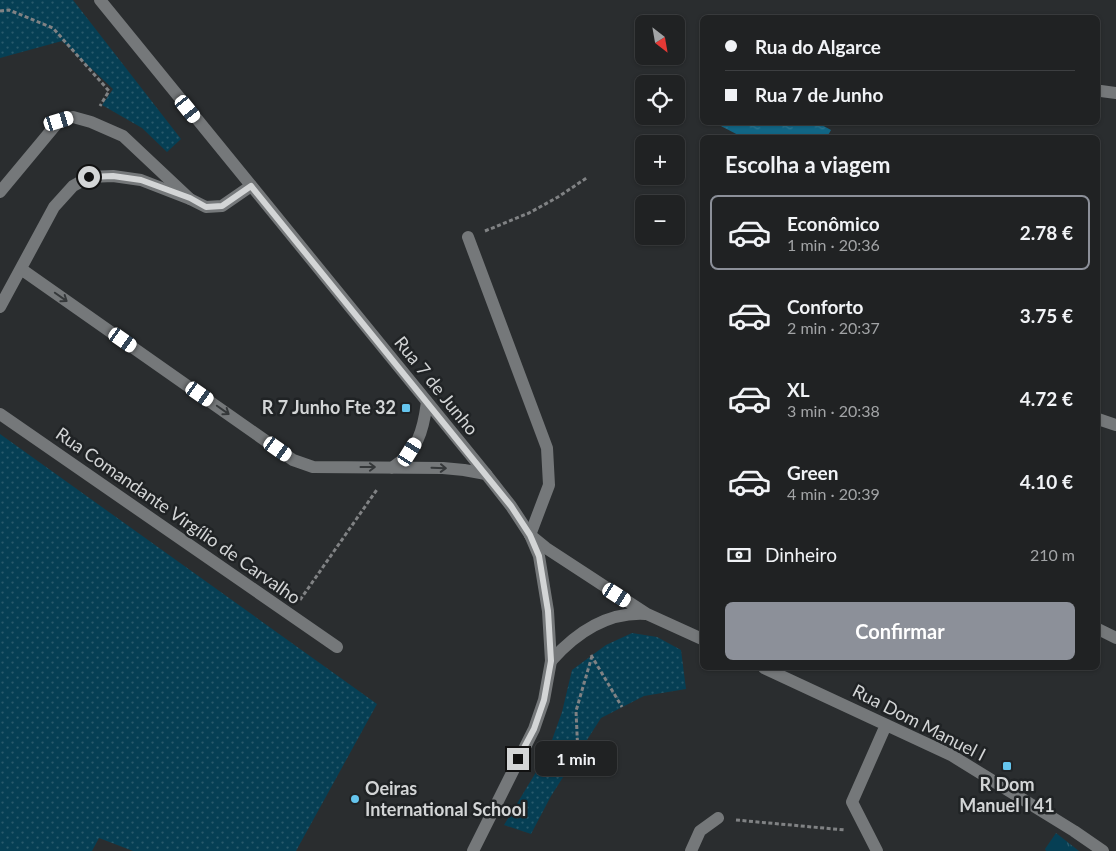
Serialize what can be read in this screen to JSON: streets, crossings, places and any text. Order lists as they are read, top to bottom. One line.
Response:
{"streets":{"street":["Rua 7 de Junho","Rua Comandante Virgílio de Carvalho","Rua Dom Manuel I"]},"places":{"transit":["R 7 Junho Fte 32","R Dom Manuel I 41"],"other":["Oeiras International School"]},"north":"bottom right","page":{"map_buttons":["+","−"],"banner":["Rua do Algarce","Rua 7 de Junho"],"heading":"Escolha a viagem","list":[{"name":"Econômico","note":"1 min · 20:36","value":"2.78 €"},{"name":"Conforto","note":"2 min · 20:37","value":"3.75 €"},{"name":"XL","note":"3 min · 20:38","value":"4.72 €"},{"name":"Green","note":"4 min · 20:39","value":"4.10 €"}],"pay":["Dinheiro","210 m"],"buttons":"Confirmar","bubble":"1 min"}}
